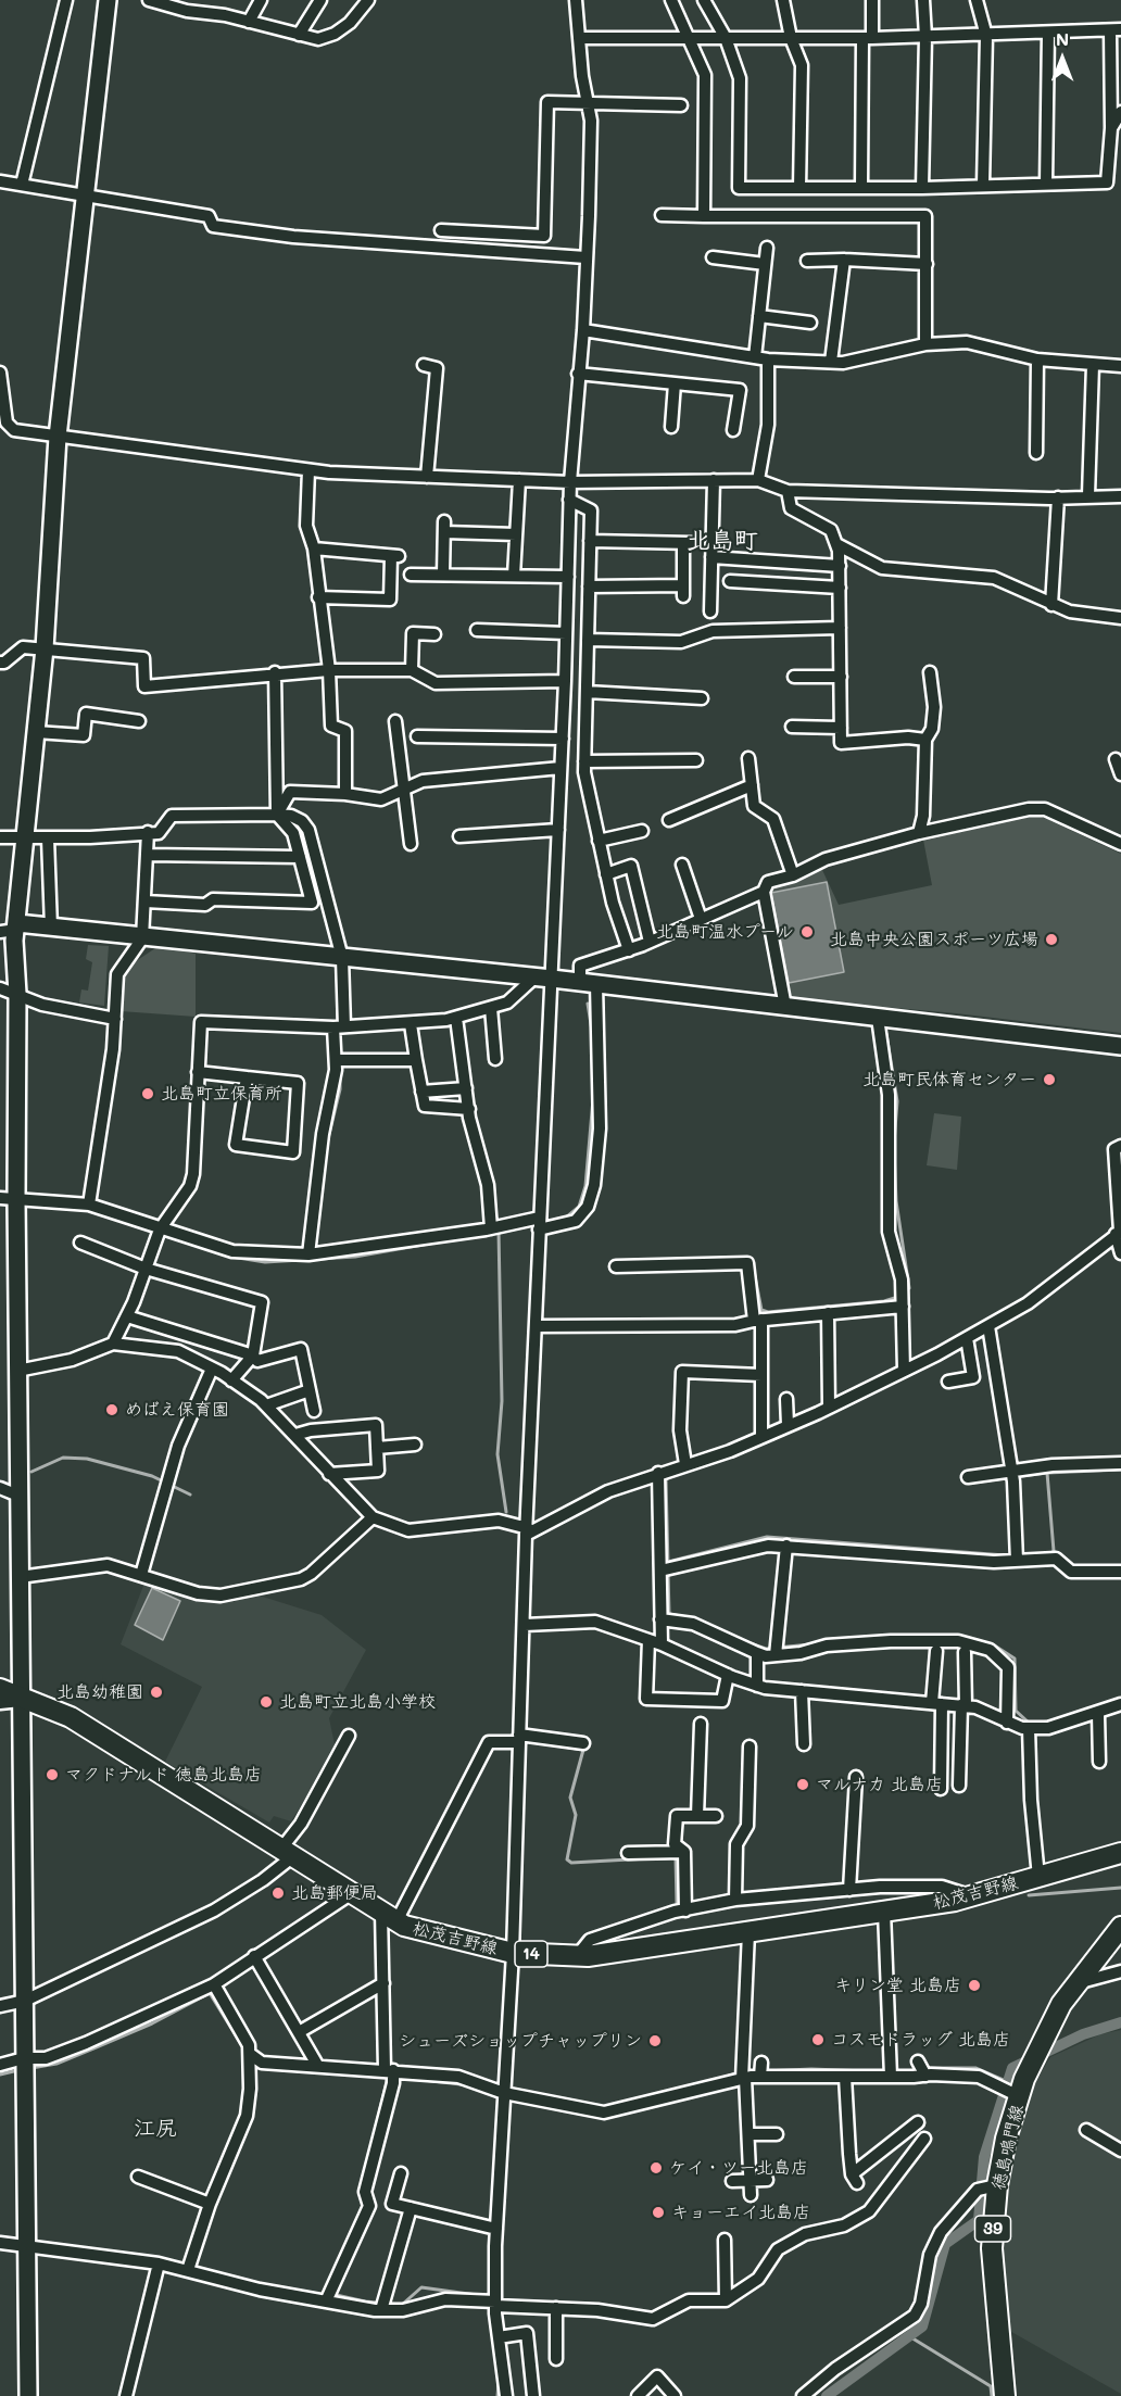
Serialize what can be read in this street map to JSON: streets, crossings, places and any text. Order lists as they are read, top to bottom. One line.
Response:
{"streets":{"main road":["松茂吉野線","14","徳島鳴門線","39"]},"districts":["北島町","江尻"],"places":["北島町温水プール","北島中央公園スポーツ広場","北島町民体育センター","北島町立保育所","めばえ保育園","北島幼稚園","北島町立北島小学校","マクドナルド 徳島北島店","マルナカ 北島店","北島郵便局","キリン堂 北島店","コスモドラッグ 北島店","シューズショップチャップリン","ケイ・ツー北島店","キョーエイ北島店"],"north":"top"}
